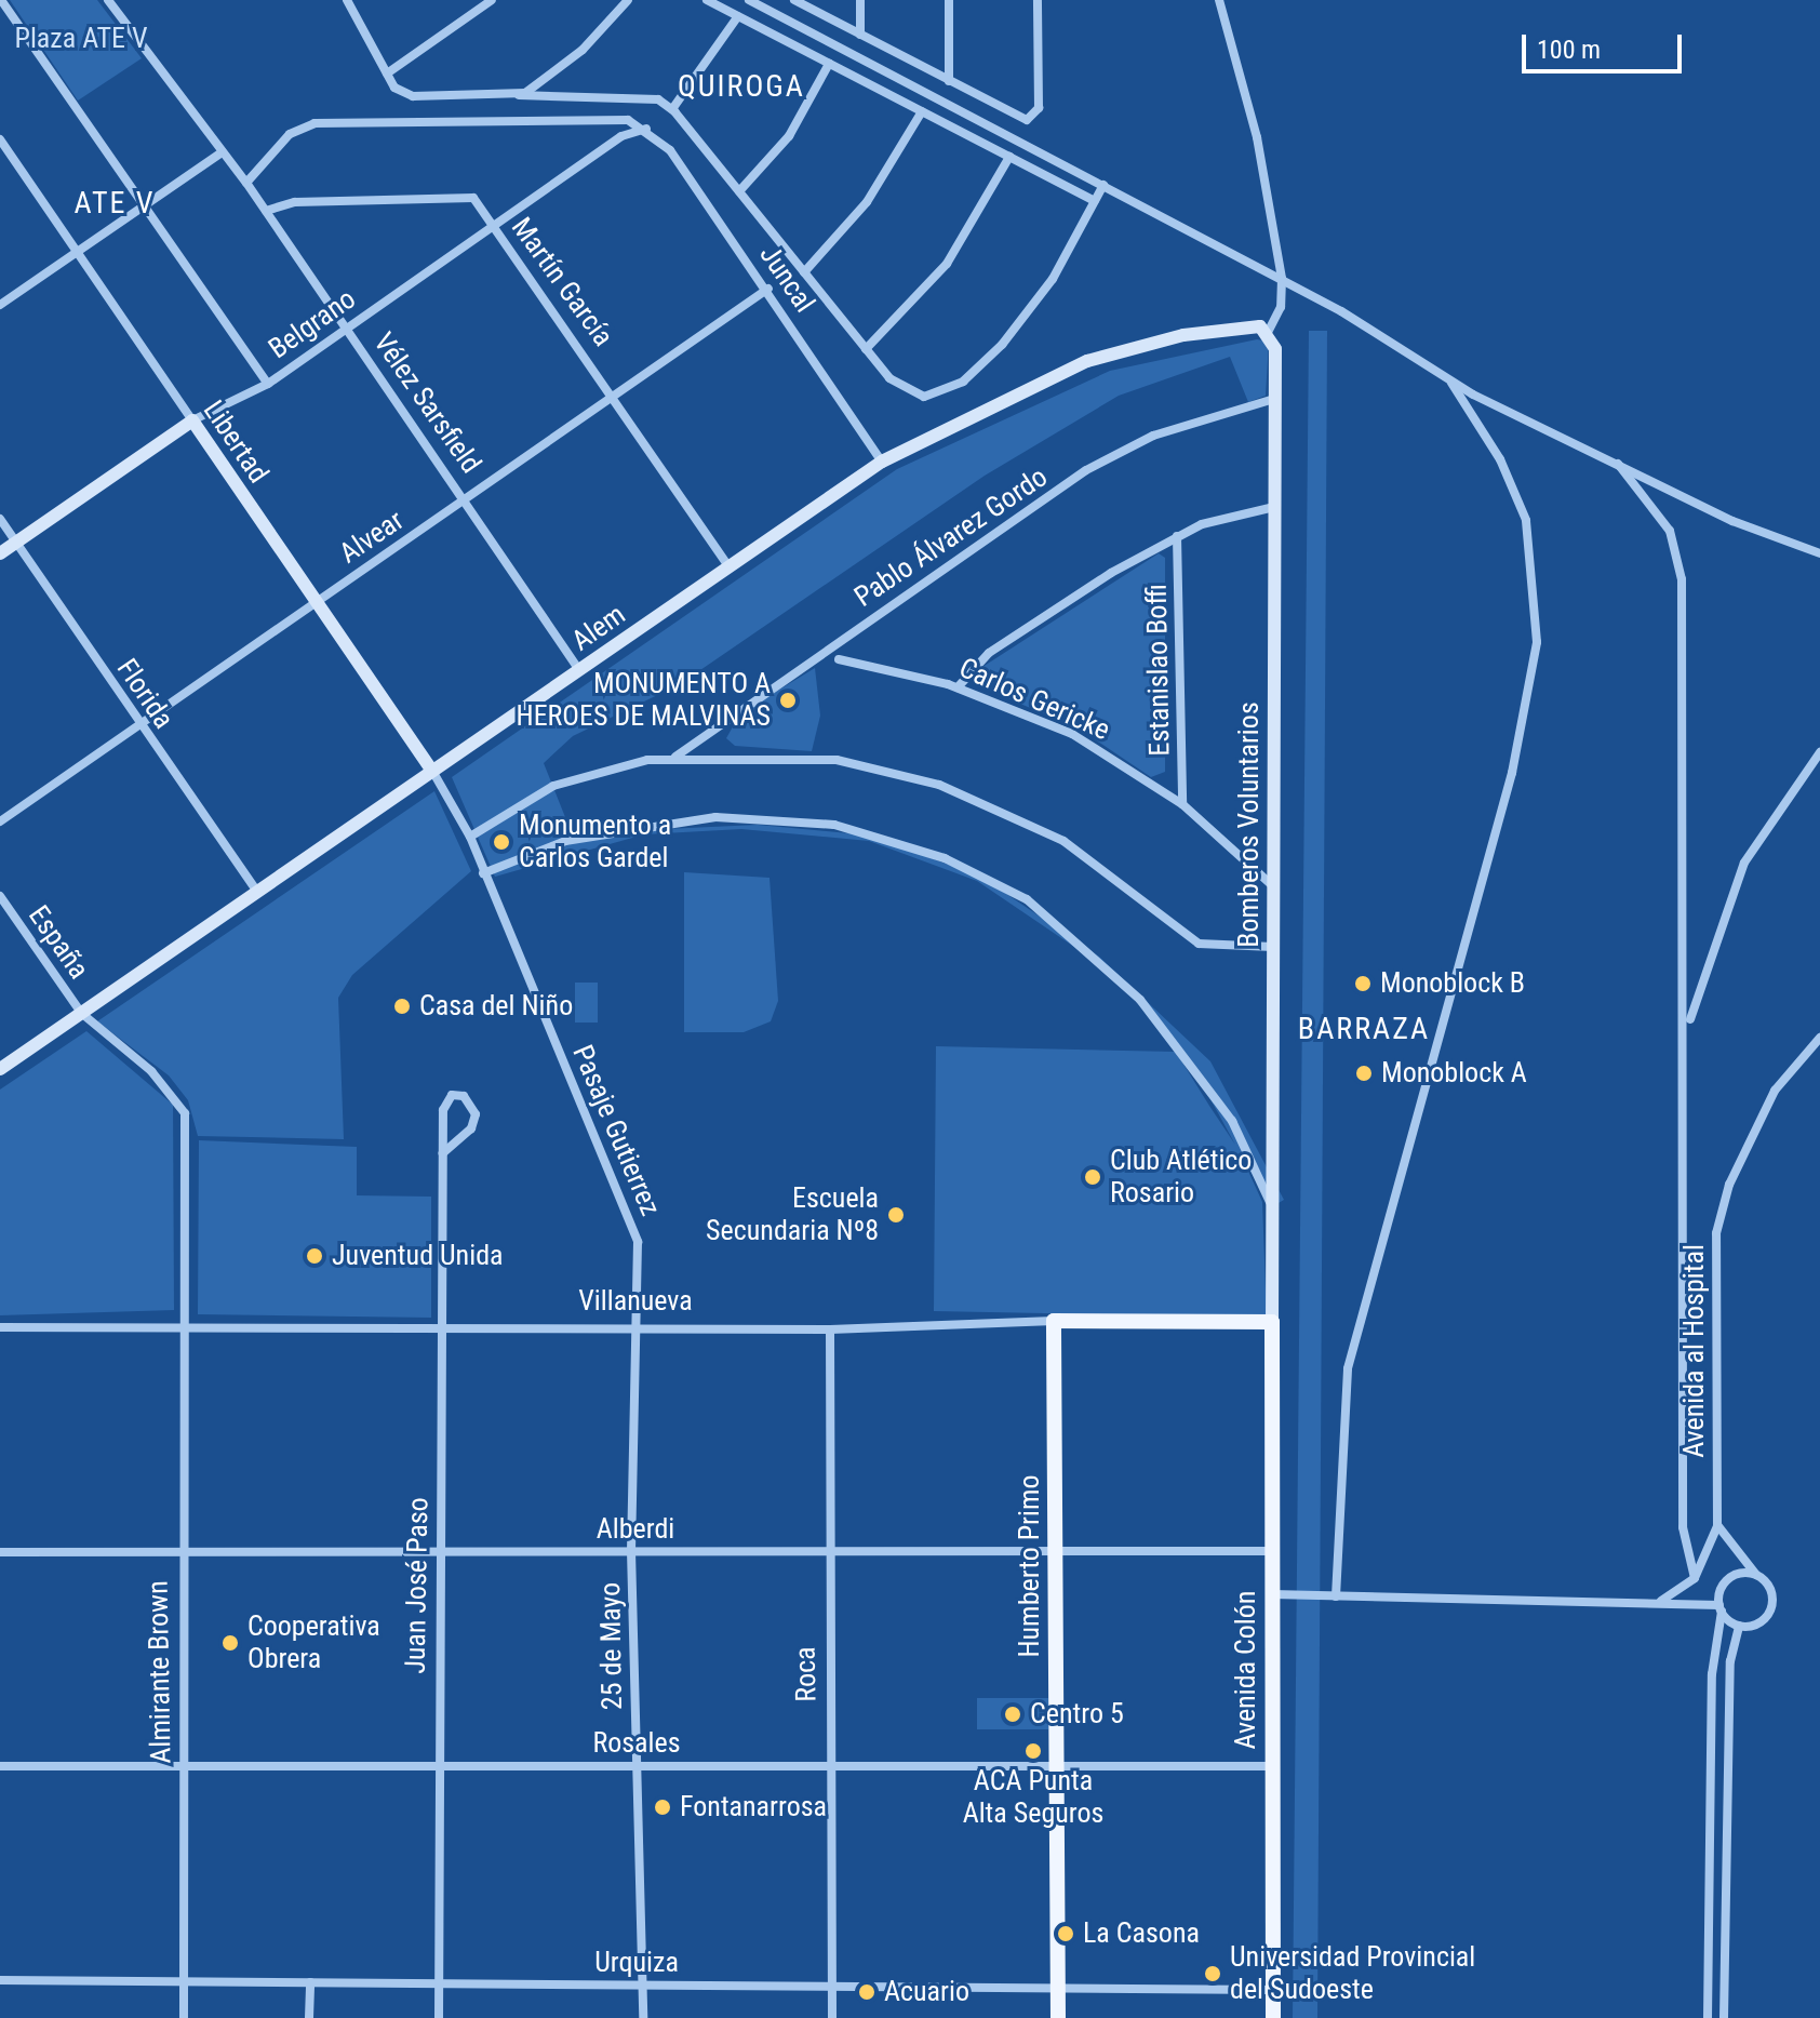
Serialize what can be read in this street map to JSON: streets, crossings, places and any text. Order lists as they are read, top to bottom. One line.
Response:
{"streets":{"main road":["Belgrano","Libertad","Alem","Bomberos Voluntarios","Villanueva","Humberto Primo","Avenida Colón"],"street":["Juncal","Martín García","Vélez Sarsfield","Alvear","Pablo Álvarez Gordo","Estanislao Boffi","Florida","Carlos Gericke","España","Pasaje Gutierrez","Avenida al Hospital","Alberdi","Juan José Paso","25 de Mayo","Almirante Brown","Roca","Rosales","Urquiza"]},"crossings":[["Juncal","Belgrano"],["Juncal","Alvear"],["Juncal","Alem"],["Martín García","Belgrano"],["Martín García","Vélez Sarsfield"],["Martín García","Alvear"],["Martín García","Alem"],["Belgrano","Vélez Sarsfield"],["Belgrano","Libertad"],["Belgrano","Florida"],["Vélez Sarsfield","Alvear"],["Vélez Sarsfield","Alem"],["Libertad","Alvear"],["Libertad","Alem"],["Libertad","Pasaje Gutierrez"],["Alvear","Florida"],["Pablo Álvarez Gordo","Bomberos Voluntarios"],["Alem","Florida"],["Alem","Bomberos Voluntarios"],["Alem","España"],["Alem","Pasaje Gutierrez"],["Estanislao Boffi","Carlos Gericke"],["Carlos Gericke","Bomberos Voluntarios"],["Bomberos Voluntarios","Villanueva"],["Bomberos Voluntarios","Avenida Colón"],["España","Villanueva"],["España","Almirante Brown"],["Pasaje Gutierrez","Villanueva"],["Pasaje Gutierrez","25 de Mayo"],["Villanueva","Humberto Primo"],["Villanueva","Juan José Paso"],["Villanueva","25 de Mayo"],["Villanueva","Avenida Colón"],["Villanueva","Almirante Brown"],["Villanueva","Roca"],["Alberdi","Humberto Primo"],["Alberdi","Juan José Paso"],["Alberdi","25 de Mayo"],["Alberdi","Avenida Colón"],["Alberdi","Almirante Brown"],["Alberdi","Roca"],["Humberto Primo","Rosales"],["Humberto Primo","Urquiza"],["Juan José Paso","Rosales"],["Juan José Paso","Urquiza"],["25 de Mayo","Rosales"],["25 de Mayo","Urquiza"],["Avenida Colón","Rosales"],["Avenida Colón","Urquiza"],["Almirante Brown","Rosales"],["Almirante Brown","Urquiza"],["Roca","Rosales"],["Roca","Urquiza"]],"districts":["QUIROGA","ATE V","BARRAZA"],"parks":["Plaza ATE V"],"places":["MONUMENTO A HEROES DE MALVINAS","Monumento a Carlos Gardel","Monoblock B","Casa del Niño","Monoblock A","Club Atlético Rosario","Escuela Secundaria Nº8","Juventud Unida","Cooperativa Obrera","Centro 5","ACA Punta Alta Seguros","Fontanarrosa","La Casona","Universidad Provincial del Sudoeste","Acuario"],"scale_bar":"100 m"}
